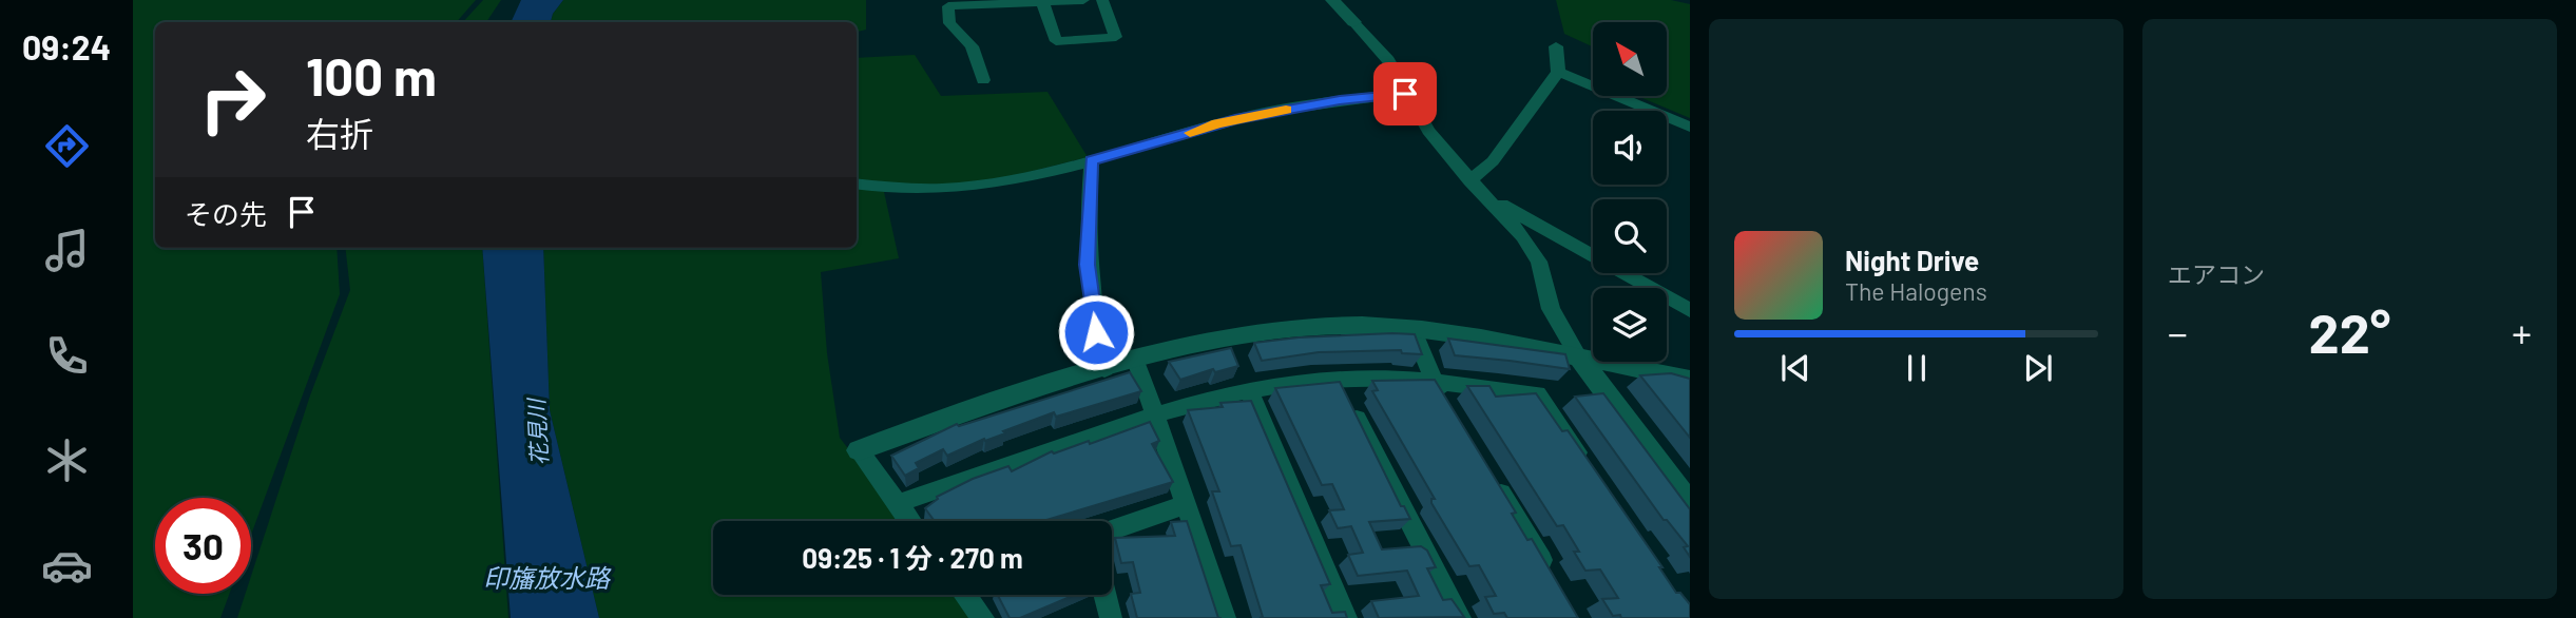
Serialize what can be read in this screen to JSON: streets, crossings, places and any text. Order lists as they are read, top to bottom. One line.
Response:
{"water":["花見川","印旛放水路"],"north":"top left","page":{"tabs":"09:24","tile":"エアコン","turn":["100 m","右折"],"then":"その先","song":["Night Drive","The Halogens"],"heat":["−","22°","+"],"limit":"30","trip":"09:25 · 1 分 · 270 m"}}
